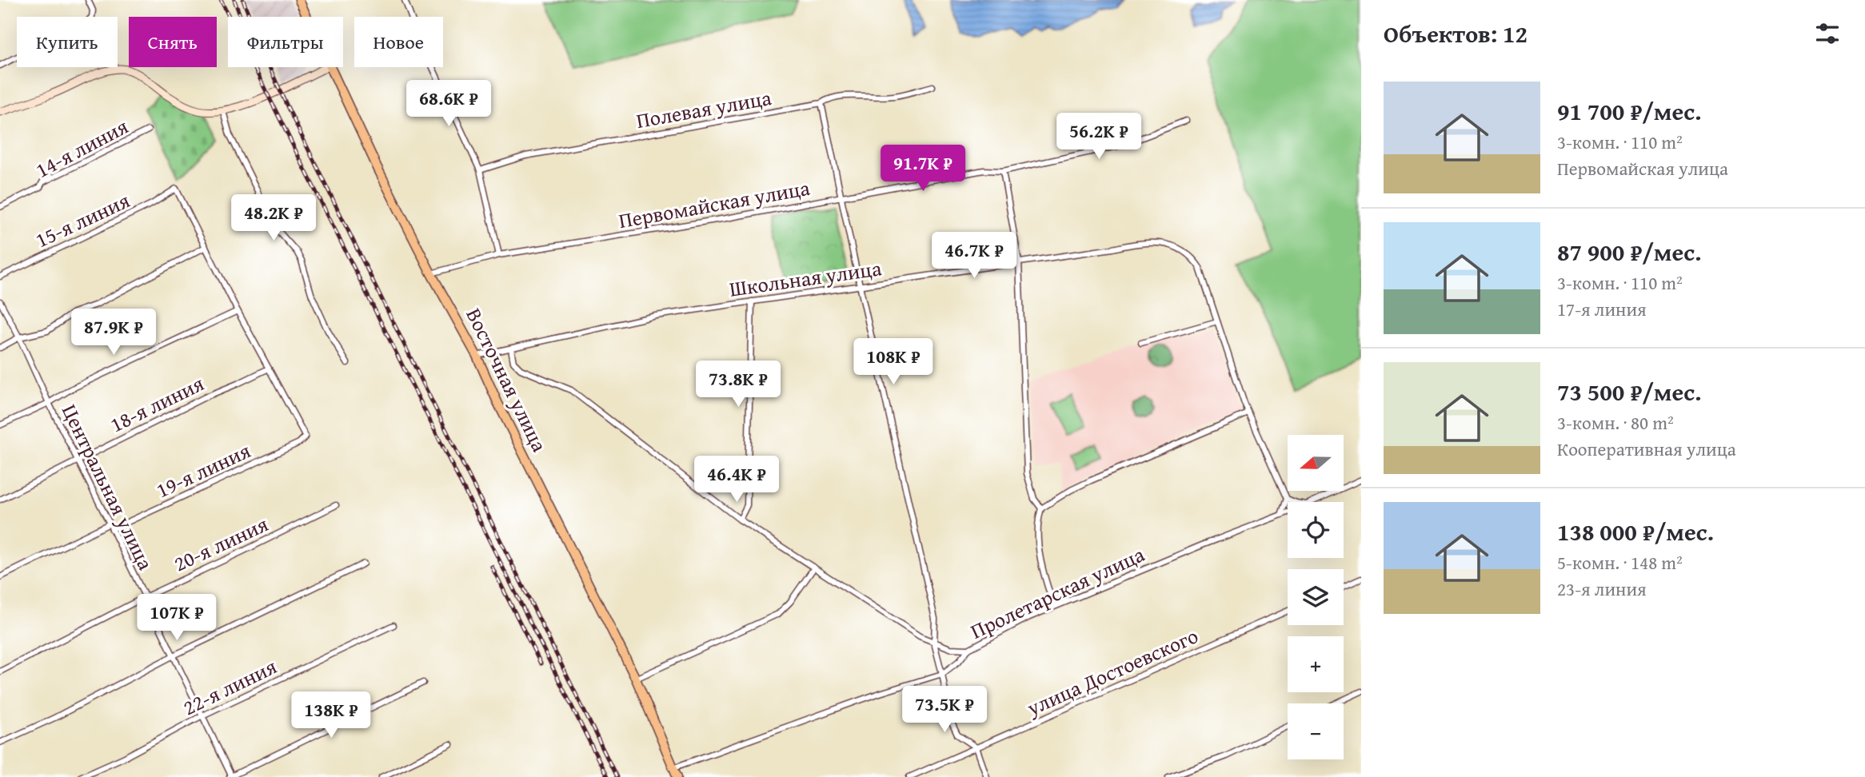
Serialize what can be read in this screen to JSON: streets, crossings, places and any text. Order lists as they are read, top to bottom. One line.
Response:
{"streets":{"main road":["Восточная улица"],"street":["Полевая улица","14-я линия","Первомайская улица","15-я линия","Школьная улица","18-я линия","19-я линия","Центральная улица","20-я линия","Пролетарская улица","улица Достоевского","22-я линия"]},"crossings":[["Первомайская улица","Восточная улица"],["Школьная улица","Восточная улица"],["Восточная улица","Пролетарская улица"],["18-я линия","19-я линия"],["18-я линия","Центральная улица"],["19-я линия","Центральная улица"],["Центральная улица","20-я линия"],["Центральная улица","22-я линия"]],"north":"left","page":{"heading":"Объектов: 12","chip":["Купить","Снять","Фильтры","Новое"],"list":[{"name":"91 700 ₽/мес.","note":"3-комн. · 110 m² · Первомайская улица"},{"name":"87 900 ₽/мес.","note":"3-комн. · 110 m² · 17-я линия"},{"name":"73 500 ₽/мес.","note":"3-комн. · 80 m² · Кооперативная улица"},{"name":"138 000 ₽/мес.","note":"5-комн. · 148 m² · 23-я линия"}],"price":["68.6K ₽","56.2K ₽","91.7K ₽","48.2K ₽","46.7K ₽","87.9K ₽","108K ₽","73.8K ₽","46.4K ₽","107K ₽","73.5K ₽","138K ₽"],"map_buttons":["+","−"]}}
